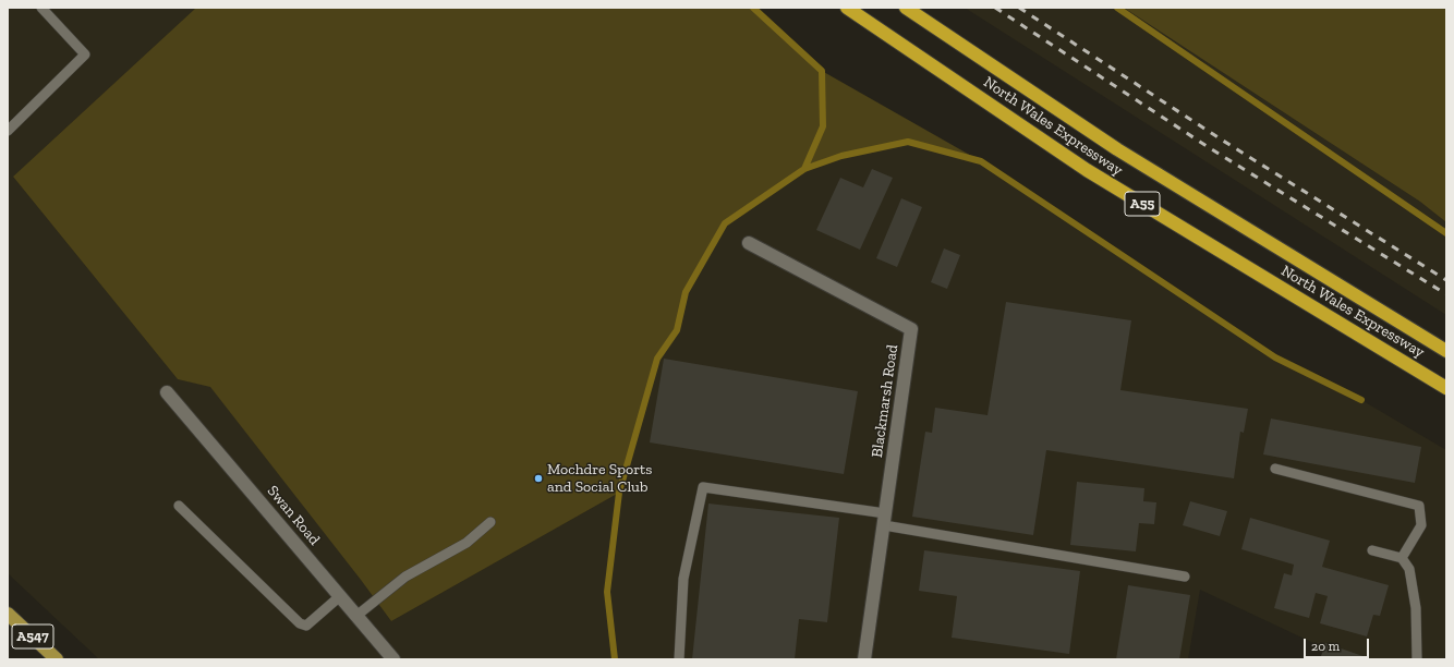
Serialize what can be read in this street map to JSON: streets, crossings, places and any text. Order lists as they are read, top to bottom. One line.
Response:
{"streets":{"highway":["North Wales Expressway","A55"],"main road":["A547"],"street":["Blackmarsh Road","Swan Road"]},"places":["Mochdre Sports and Social Club"],"scale_bar":"20 m"}
